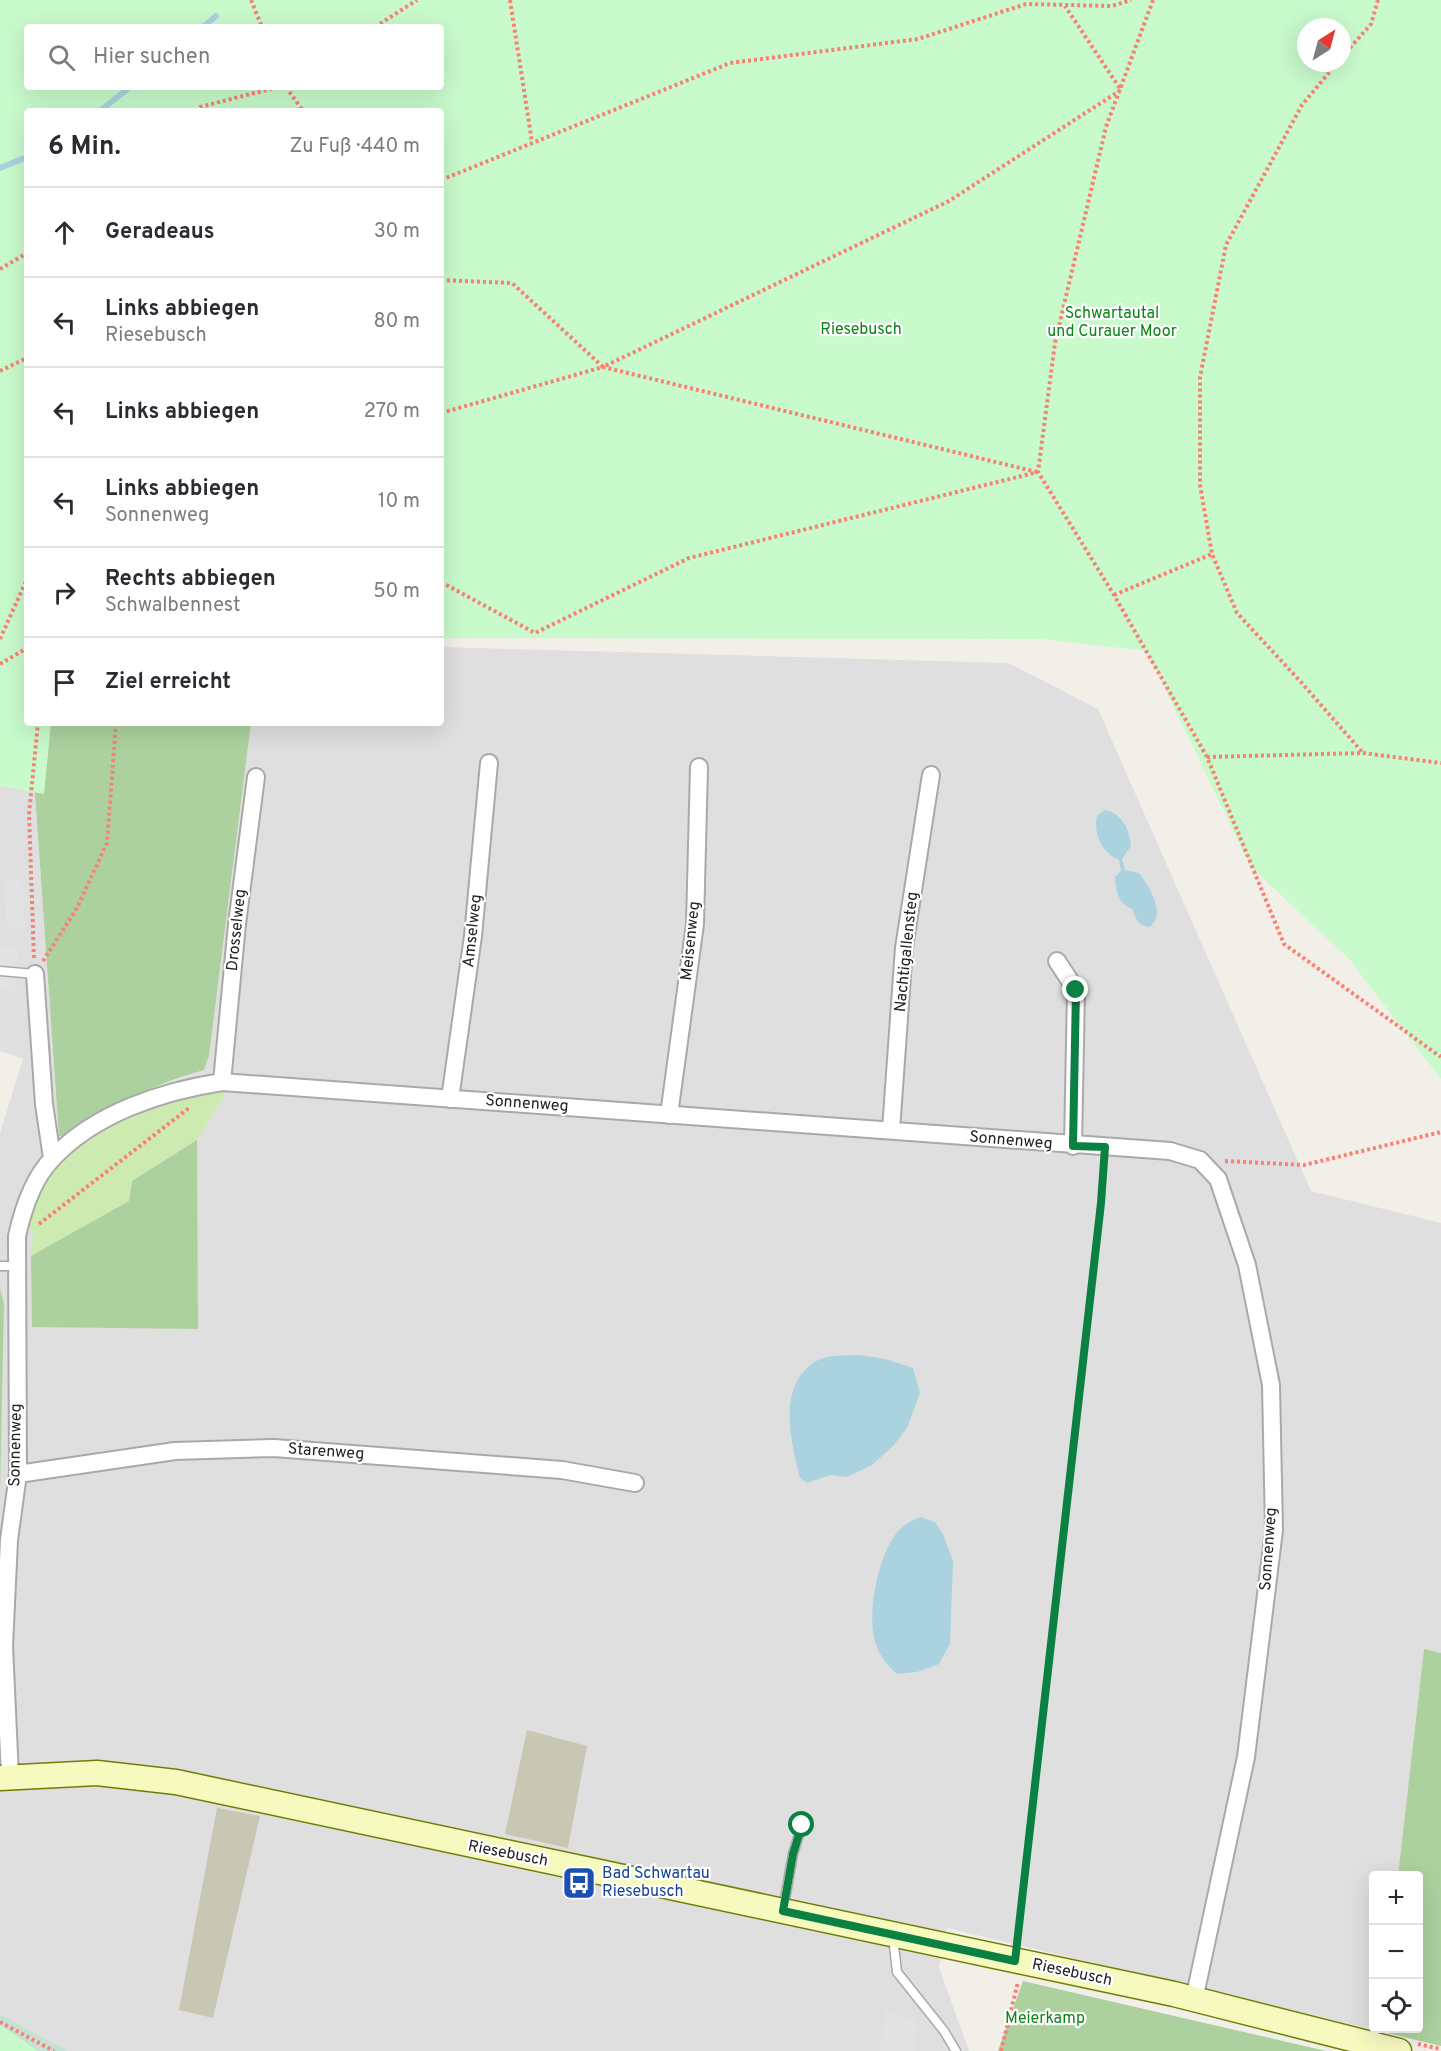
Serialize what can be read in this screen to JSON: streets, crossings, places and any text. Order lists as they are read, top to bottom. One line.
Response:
{"streets":{"main road":["Riesebusch"],"street":["Drosselweg","Amselweg","Meisenweg","Nachtigallensteg","Sonnenweg","Starenweg"]},"crossings":[["Drosselweg","Sonnenweg"],["Amselweg","Sonnenweg"],["Meisenweg","Sonnenweg"],["Nachtigallensteg","Sonnenweg"],["Sonnenweg","Starenweg"],["Sonnenweg","Riesebusch"]],"parks":["Schwartautal und Curauer Moor","Riesebusch","Meierkamp"],"places":{"bus stop":["Bad Schwartau Riesebusch"]},"north":"top right","page":{"search":"Hier suchen","heading":["6 Min.","Zu Fuß · 440 m"],"list":[["Geradeaus","30 m"],["Links abbiegen","Riesebusch","80 m"],["Links abbiegen","270 m"],["Links abbiegen","Sonnenweg","10 m"],["Rechts abbiegen","Schwalbennest","50 m"],"Ziel erreicht"],"map_buttons":["+","−"]}}
